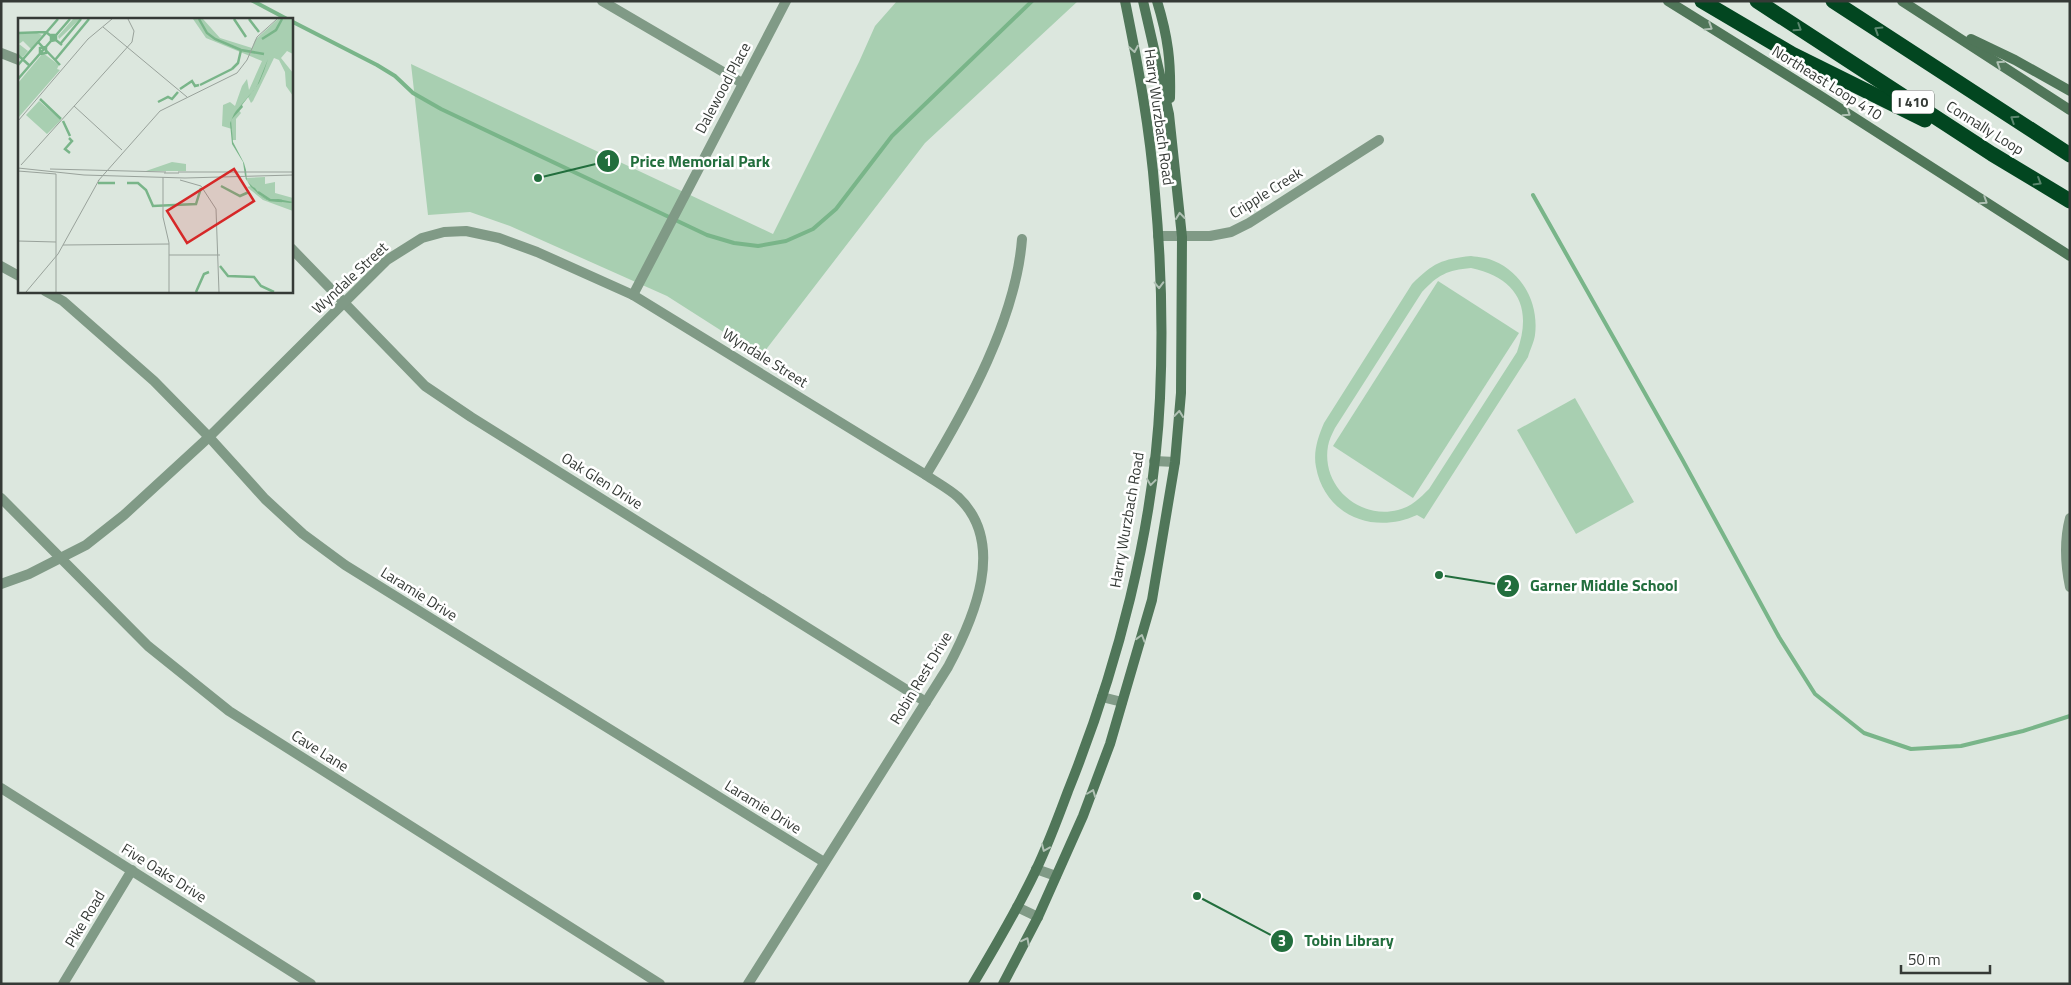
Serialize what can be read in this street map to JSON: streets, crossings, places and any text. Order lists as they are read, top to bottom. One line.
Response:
{"streets":{"highway":["I 410","Connally Loop"],"main road":["Northeast Loop 410","Harry Wurzbach Road"],"street":["Dalewood Place","Cripple Creek","Wyndale Street","Oak Glen Drive","Laramie Drive","Robin Rest Drive","Cave Lane","Five Oaks Drive","Pike Road"]},"crossings":[["Dalewood Place","Wyndale Street"],["Harry Wurzbach Road","Cripple Creek"],["Wyndale Street","Oak Glen Drive"],["Wyndale Street","Laramie Drive"],["Wyndale Street","Robin Rest Drive"],["Wyndale Street","Cave Lane"],["Oak Glen Drive","Robin Rest Drive"],["Laramie Drive","Robin Rest Drive"],["Five Oaks Drive","Pike Road"]],"one_way":["Northeast Loop 410"],"places":["Price Memorial Park","Garner Middle School","Tobin Library"],"scale_bar":"50 m"}
